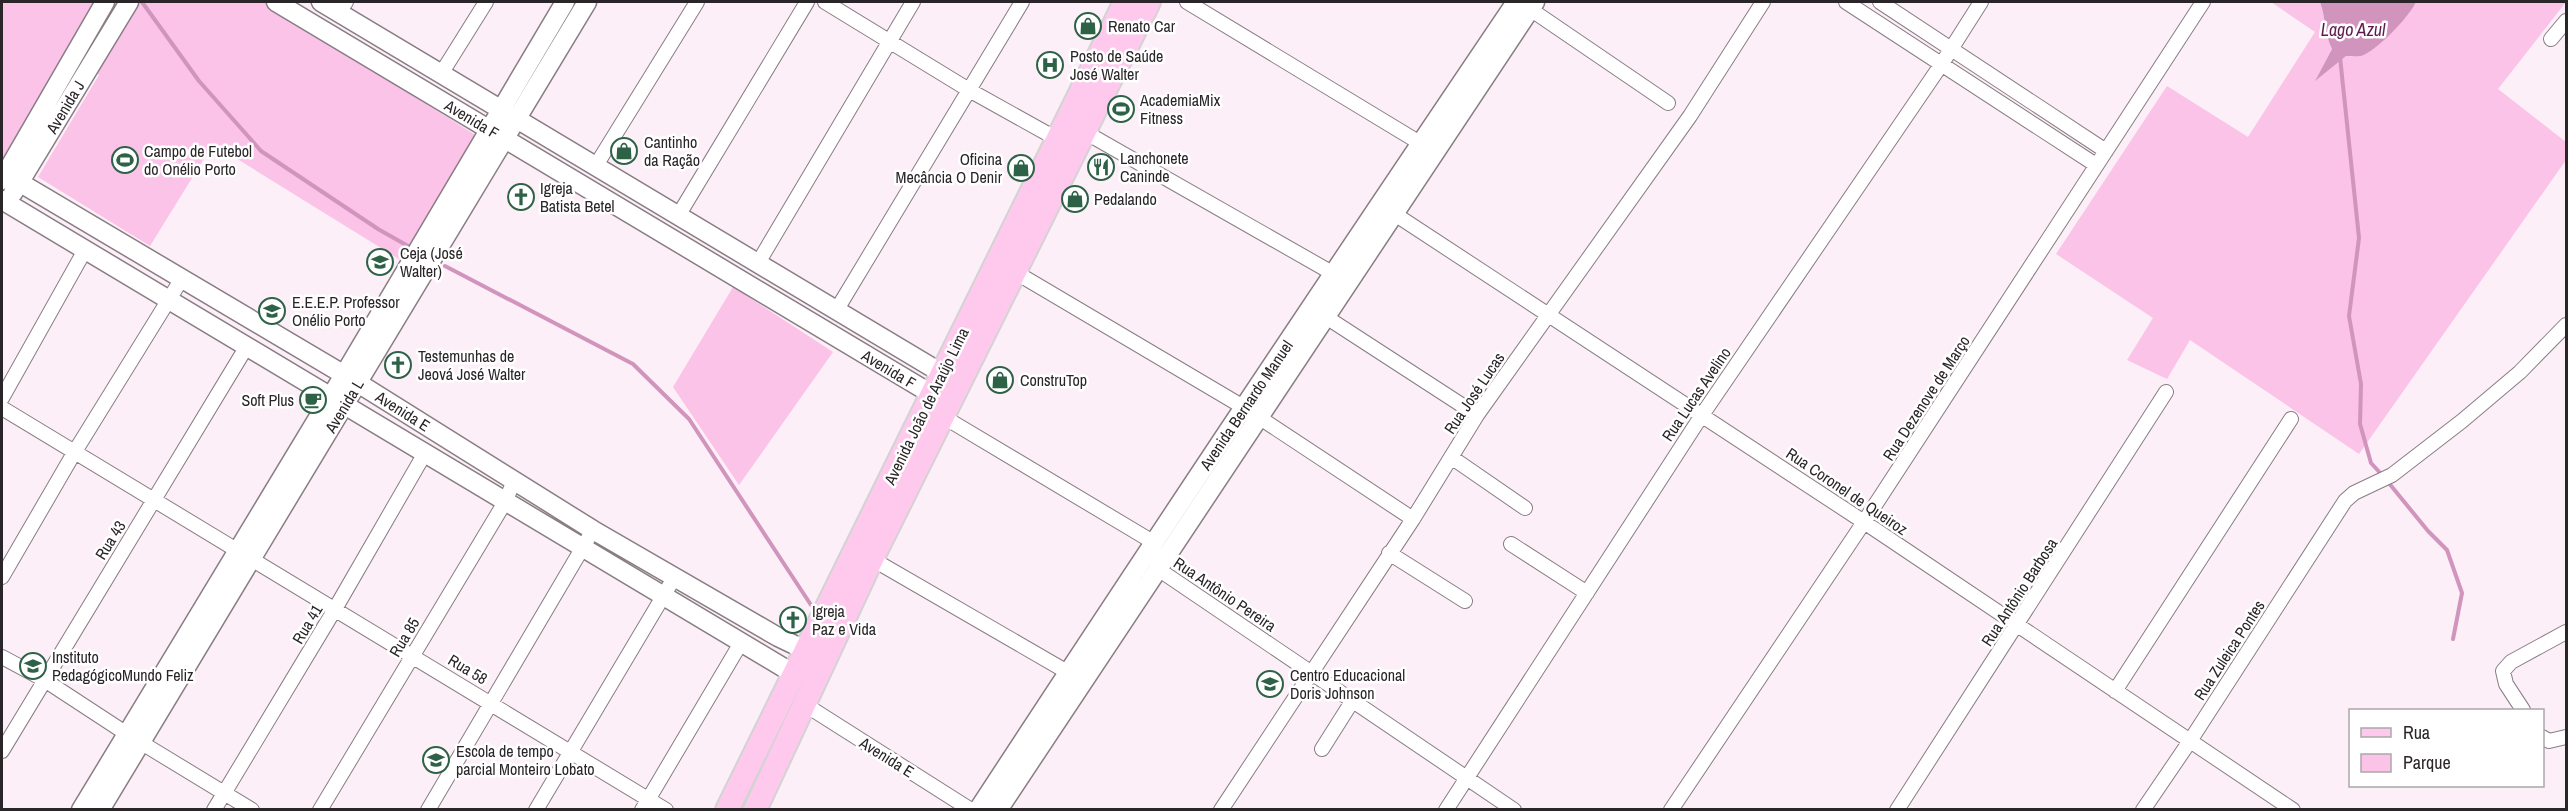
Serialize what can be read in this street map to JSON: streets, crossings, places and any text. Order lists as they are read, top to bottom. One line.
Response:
{"streets":{"main road":["Avenida João de Araújo Lima"],"street":["Avenida J","Avenida F","Rua José Lucas","Rua Lucas Avelino","Rua Dezenove de Março","Avenida Bernardo Manuel","Avenida L","Avenida E","Rua Coronel de Queiroz","Rua 43","Rua Antônio Barbosa","Rua Antônio Pereira","Rua 41","Rua 85","Rua Zuleica Pontes","Rua 58"]},"crossings":[["Avenida J","Avenida E"],["Avenida F","Avenida L"],["Avenida F","Avenida João de Araújo Lima"],["Rua José Lucas","Rua Coronel de Queiroz"],["Rua José Lucas","Rua Antônio Pereira"],["Rua Lucas Avelino","Rua Coronel de Queiroz"],["Rua Lucas Avelino","Rua Antônio Pereira"],["Rua Dezenove de Março","Rua Coronel de Queiroz"],["Avenida Bernardo Manuel","Rua Coronel de Queiroz"],["Avenida Bernardo Manuel","Rua Antônio Pereira"],["Avenida L","Avenida E"],["Avenida L","Rua 58"],["Avenida João de Araújo Lima","Avenida E"],["Avenida E","Rua 43"],["Avenida E","Rua 41"],["Avenida E","Rua 85"],["Rua Coronel de Queiroz","Rua Antônio Barbosa"],["Rua Coronel de Queiroz","Rua Zuleica Pontes"],["Rua 43","Rua 58"],["Rua 41","Rua 58"],["Rua 85","Rua 58"]],"water":["Lago Azul"],"places":{"shop":["Renato Car","Cantinho da Ração","Oficina Mecância O Denir","Pedalando","ConstruTop"],"hospital":["Posto de Saúde José Walter"],"sports":["AcademiaMix Fitness","Campo de Futebol do Onélio Porto"],"restaurant":["Lanchonete Caninde"],"church":["Igreja Batista Betel","Testemunhas de Jeová José Walter","Igreja Paz e Vida"],"school or university":["Ceja (José Walter)","E.E.E.P. Professor Onélio Porto","Instituto PedagógicoMundo Feliz","Centro Educacional Doris Johnson","Escola de tempo parcial Monteiro Lobato"],"cafe":["Soft Plus"]},"legend":["Rua","Parque"]}
